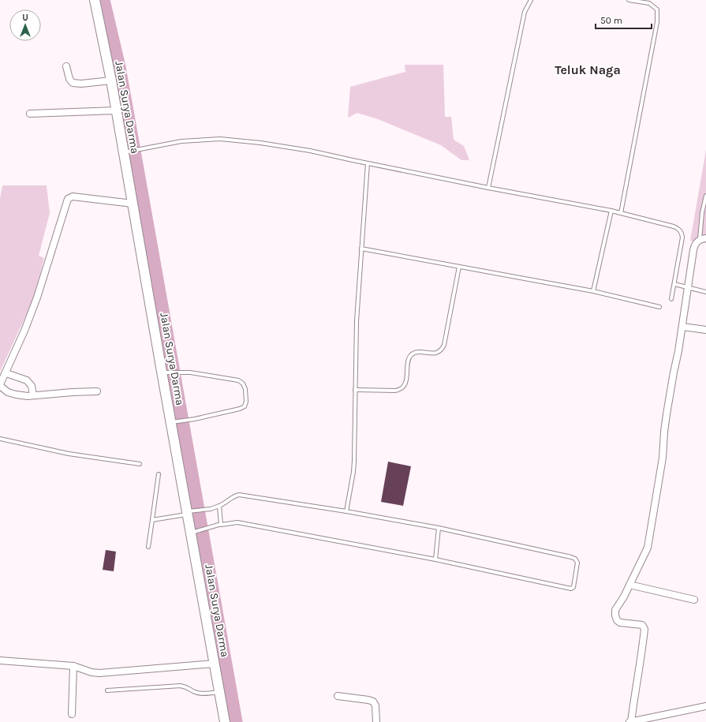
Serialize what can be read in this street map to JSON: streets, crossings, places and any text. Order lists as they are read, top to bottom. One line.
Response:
{"streets":{"main road":["Jalan Surya Darma"]},"districts":["Teluk Naga"],"scale_bar":"50 m","north":"top"}
